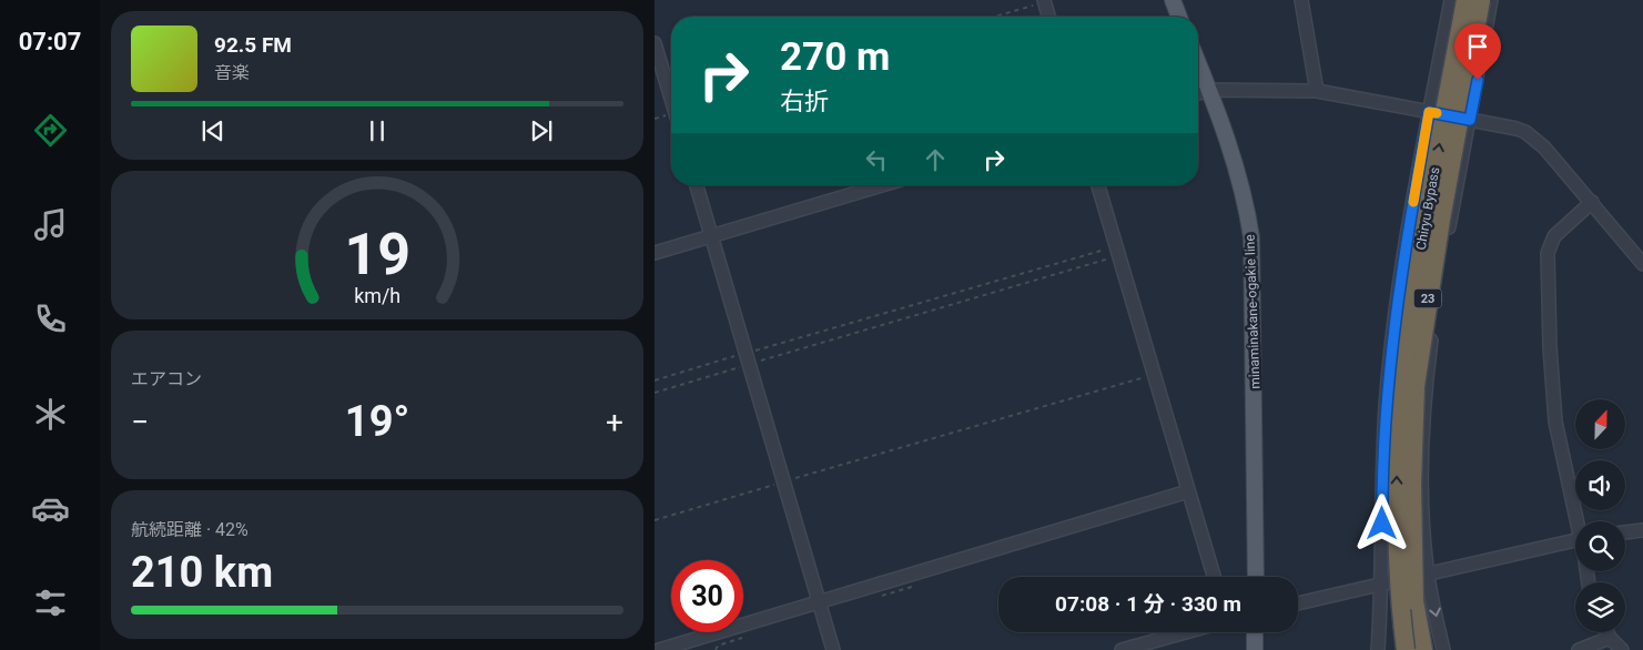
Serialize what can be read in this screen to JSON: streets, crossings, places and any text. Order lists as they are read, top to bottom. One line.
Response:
{"streets":{"highway":["Chiryu Bypass","23"],"main road":["minaminakane-ogakie line"]},"crossings":[["Chiryu Bypass","23"]],"north":"top","page":{"tabs":"07:07","turn":["270 m","右折"],"song":["92.5 FM","音楽"],"tile":["エアコン",["航続距離 · 42%","210 km"]],"heat":["−","19°","+"],"limit":"30","trip":"07:08 · 1 分 · 330 m","gauge":["19","km/h"]}}
